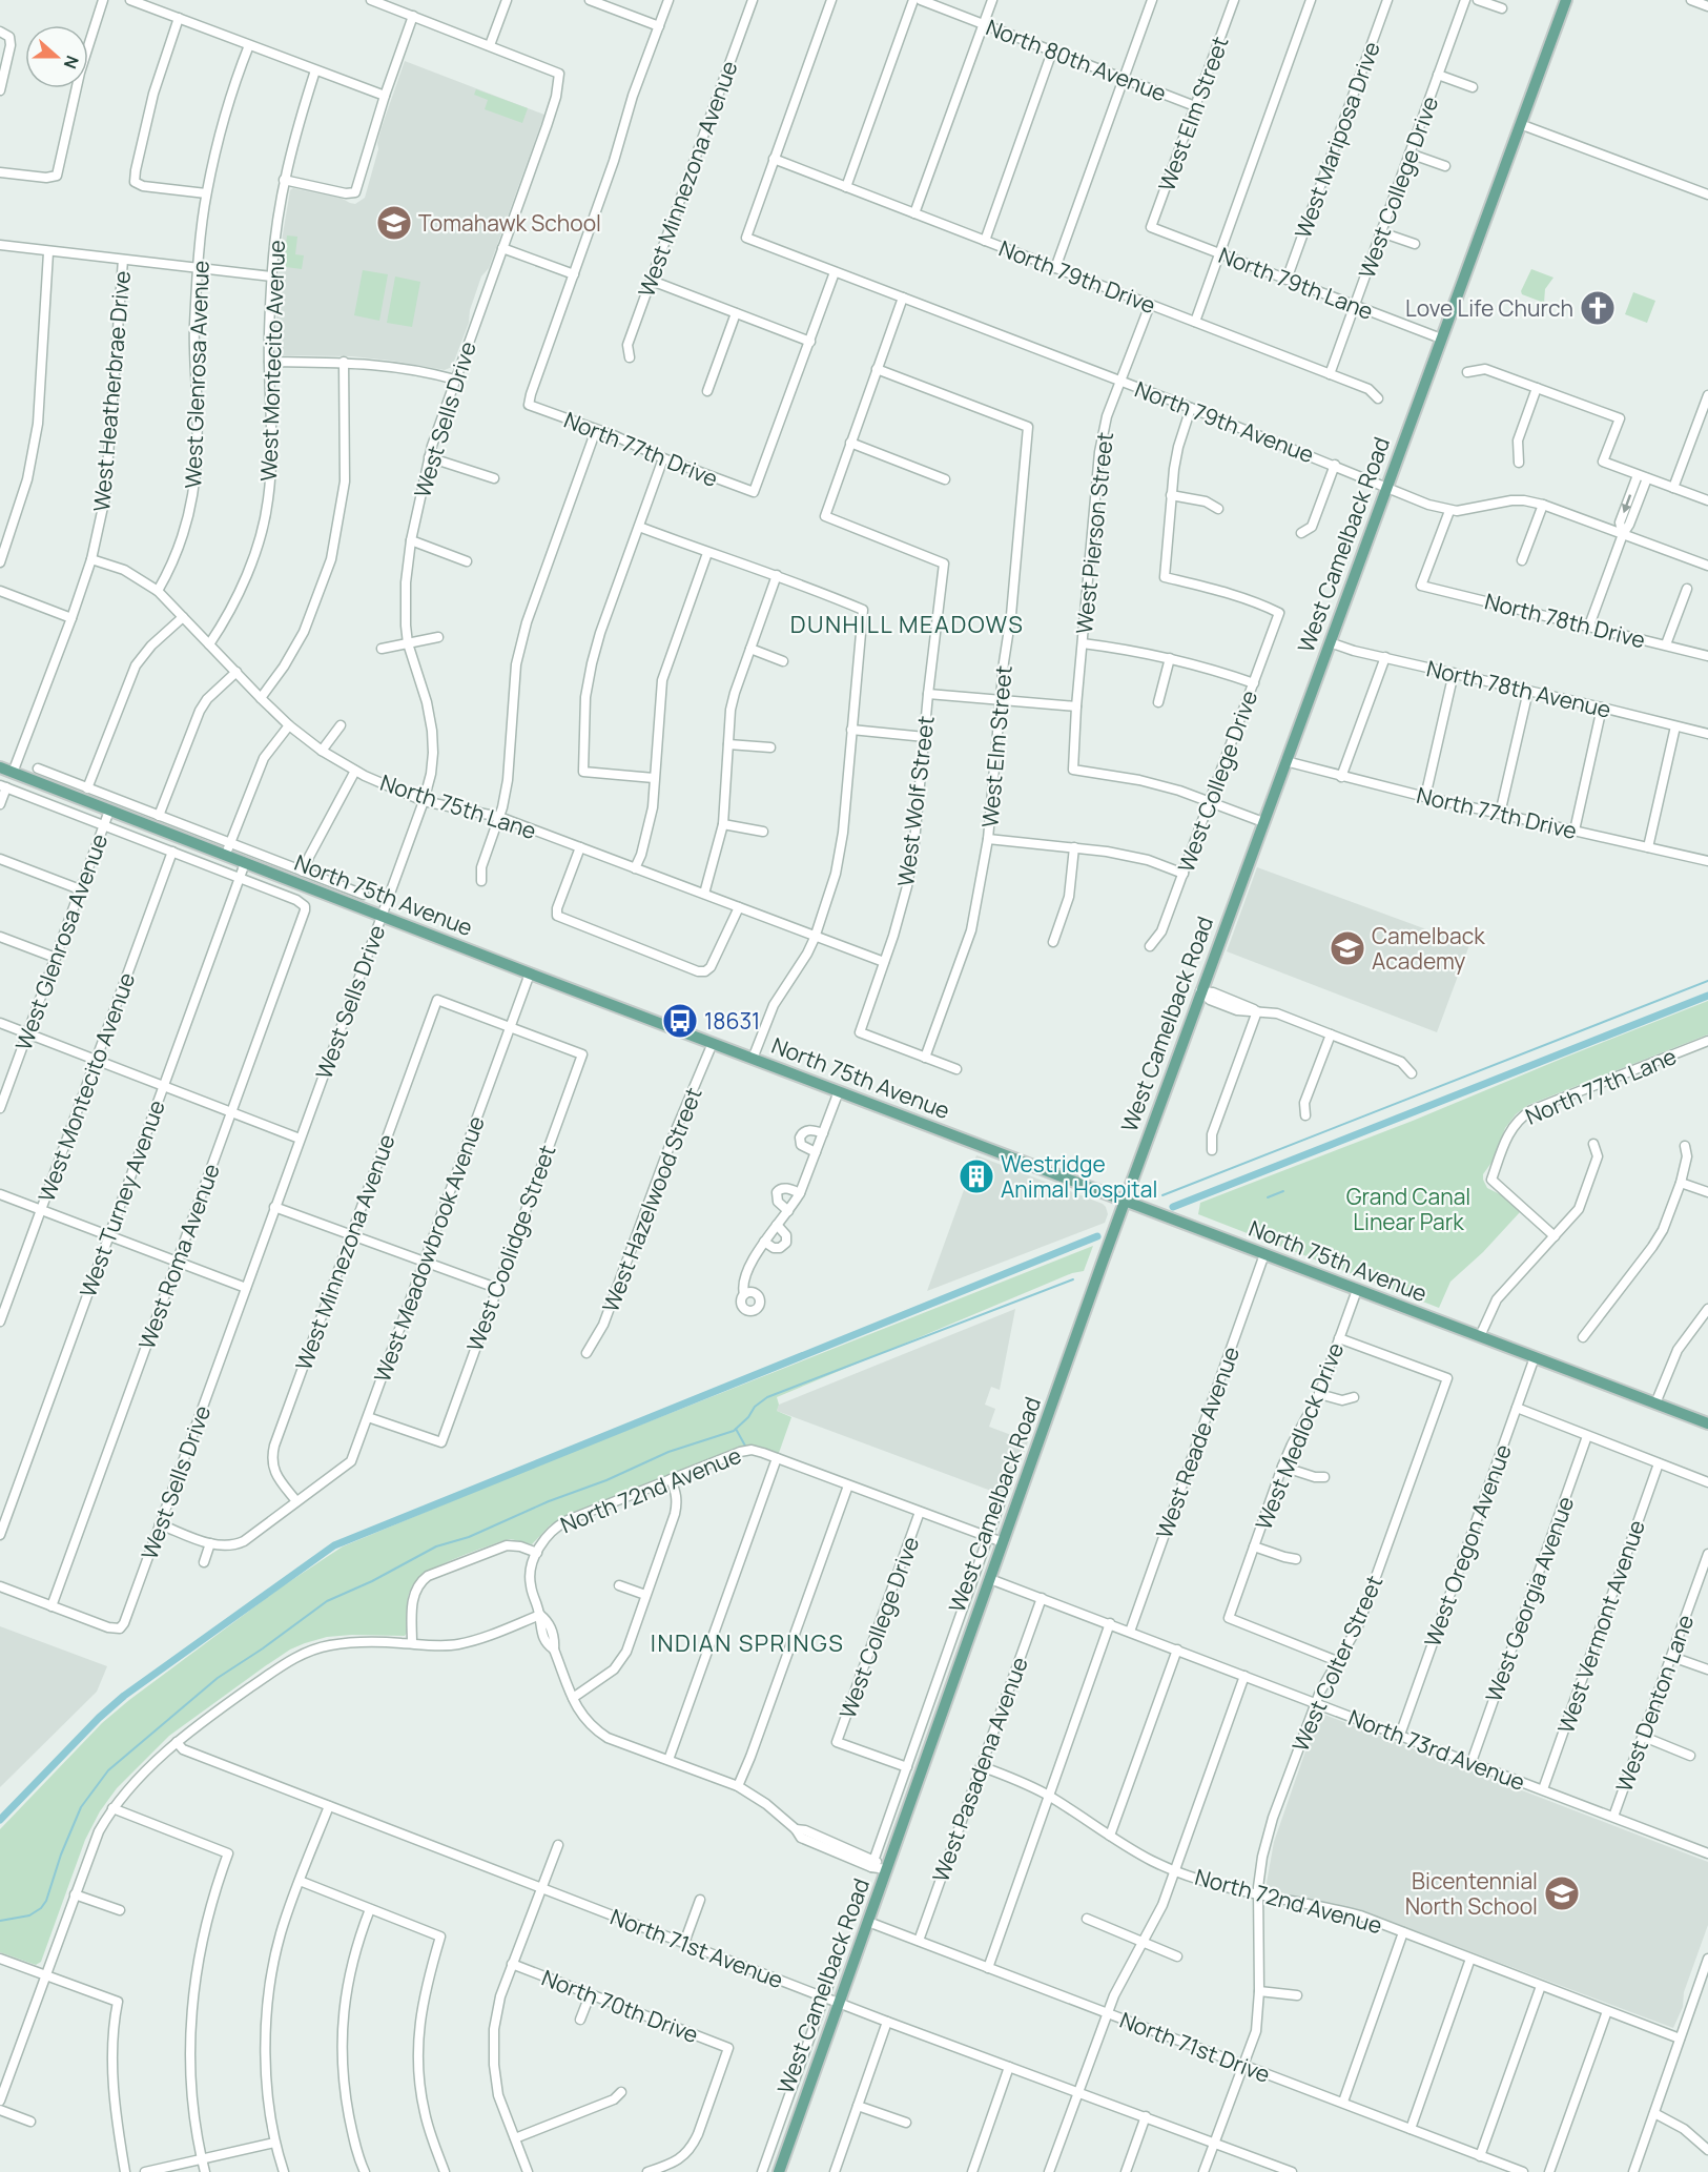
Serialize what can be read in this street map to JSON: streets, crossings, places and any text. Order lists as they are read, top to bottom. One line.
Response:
{"streets":{"main road":["West Camelback Road","North 75th Avenue"],"street":["North 80th Avenue","West Elm Street","West Mariposa Drive","West Minnezona Avenue","West College Drive","North 79th Drive","North 79th Lane","West Montecito Avenue","West Glenrosa Avenue","West Heatherbrae Drive","West Sells Drive","North 79th Avenue","North 77th Drive","West Pierson Street","North 78th Drive","North 78th Avenue","West Wolf Street","North 75th Lane","North 77th Lane","West Turney Avenue","West Hazelwood Street","West Coolidge Street","West Meadowbrook Avenue","West Roma Avenue","West Medlock Drive","West Reade Avenue","North 72nd Avenue","West Oregon Avenue","West Georgia Avenue","West Vermont Avenue","West Colter Street","West Denton Lane","North 73rd Avenue","West Pasadena Avenue","North 71st Avenue","North 70th Drive","North 71st Drive"]},"crossings":[["North 80th Avenue","West Elm Street"],["West Elm Street","North 79th Lane"],["West Elm Street","West Wolf Street"],["West Mariposa Drive","North 79th Lane"],["West Minnezona Avenue","West Coolidge Street"],["West Minnezona Avenue","West Meadowbrook Avenue"],["West College Drive","North 79th Drive"],["West College Drive","North 79th Lane"],["West College Drive","West Pierson Street"],["West College Drive","West Camelback Road"],["North 79th Drive","North 79th Avenue"],["North 79th Drive","West Pierson Street"],["North 79th Lane","West Camelback Road"],["West Montecito Avenue","North 75th Lane"],["West Montecito Avenue","North 75th Avenue"],["West Glenrosa Avenue","North 75th Lane"],["West Glenrosa Avenue","North 75th Avenue"],["West Heatherbrae Drive","North 75th Lane"],["West Heatherbrae Drive","North 75th Avenue"],["West Sells Drive","North 75th Lane"],["West Sells Drive","North 75th Avenue"],["West Sells Drive","West Roma Avenue"],["North 79th Avenue","West Pierson Street"],["North 79th Avenue","West Camelback Road"],["North 79th Avenue","North 78th Drive"],["North 77th Drive","West Camelback Road"],["West Camelback Road","North 78th Avenue"],["West Camelback Road","North 75th Avenue"],["West Camelback Road","North 73rd Avenue"],["West Camelback Road","North 71st Avenue"],["West Camelback Road","North 71st Drive"],["West Wolf Street","North 75th Lane"],["North 75th Avenue","West Turney Avenue"],["North 75th Avenue","West Hazelwood Street"],["North 75th Avenue","West Meadowbrook Avenue"],["North 75th Avenue","West Roma Avenue"],["North 75th Avenue","West Medlock Drive"],["North 75th Avenue","West Reade Avenue"],["North 75th Avenue","West Oregon Avenue"],["West Coolidge Street","West Meadowbrook Avenue"],["West Medlock Drive","West Colter Street"],["West Reade Avenue","North 73rd Avenue"],["North 72nd Avenue","West Colter Street"],["North 72nd Avenue","West Pasadena Avenue"],["West Oregon Avenue","North 73rd Avenue"],["West Georgia Avenue","North 73rd Avenue"],["West Vermont Avenue","North 73rd Avenue"],["West Colter Street","North 73rd Avenue"],["West Colter Street","North 71st Avenue"],["West Colter Street","North 71st Drive"],["West Denton Lane","North 73rd Avenue"],["North 73rd Avenue","West Pasadena Avenue"],["West Pasadena Avenue","North 71st Drive"]],"districts":["DUNHILL MEADOWS","INDIAN SPRINGS"],"parks":["Grand Canal Linear Park"],"places":{"school or university":["Tomahawk School","Camelback Academy","Bicentennial North School"],"church":["Love Life Church"],"bus stop":["18631"],"building":["Westridge Animal Hospital"]},"north":"right"}
